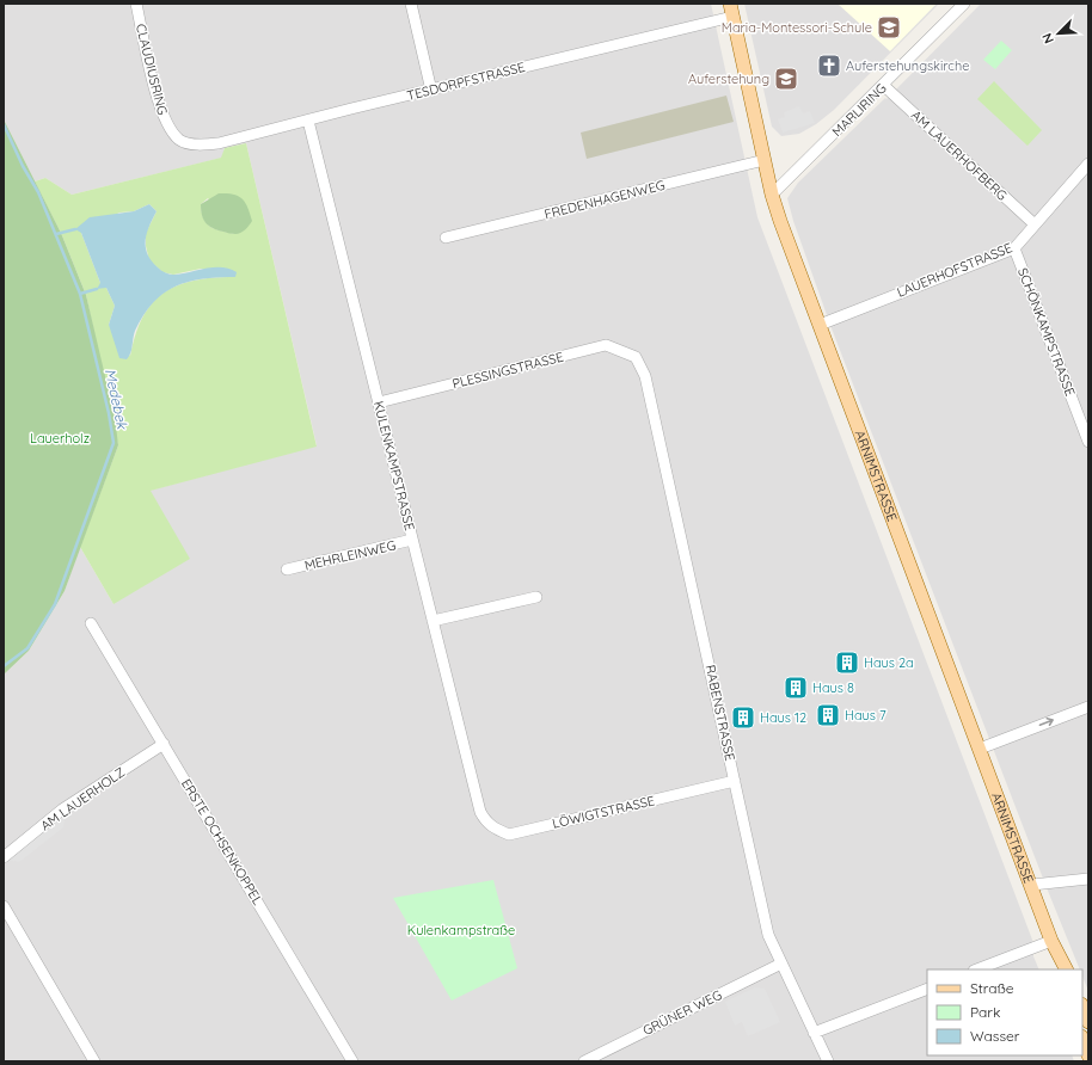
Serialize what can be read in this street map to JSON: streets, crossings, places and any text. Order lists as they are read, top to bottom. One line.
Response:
{"streets":{"main road":["ARNIMSTRASSE"],"street":["CLAUDIUSRING","TESDORPFSTRASSE","MARLIRING","AM LAUERHOFBERG","FREDENHAGENWEG","LAUERHOFSTRASSE","SCHÖNKAMPSTRASSE","PLESSINGSTRASSE","KULENKAMPSTRASSE","MEHRLEINWEG","RABENSTRASSE","AM LAUERHOLZ","LÖWIGTSTRASSE","ERSTE OCHSENKOPPEL","GRÜNER WEG"]},"crossings":[["CLAUDIUSRING","TESDORPFSTRASSE"],["TESDORPFSTRASSE","KULENKAMPSTRASSE"],["TESDORPFSTRASSE","ARNIMSTRASSE"],["MARLIRING","AM LAUERHOFBERG"],["MARLIRING","ARNIMSTRASSE"],["AM LAUERHOFBERG","LAUERHOFSTRASSE"],["FREDENHAGENWEG","ARNIMSTRASSE"],["LAUERHOFSTRASSE","SCHÖNKAMPSTRASSE"],["LAUERHOFSTRASSE","ARNIMSTRASSE"],["PLESSINGSTRASSE","KULENKAMPSTRASSE"],["PLESSINGSTRASSE","RABENSTRASSE"],["KULENKAMPSTRASSE","MEHRLEINWEG"],["KULENKAMPSTRASSE","LÖWIGTSTRASSE"],["RABENSTRASSE","LÖWIGTSTRASSE"],["RABENSTRASSE","GRÜNER WEG"],["AM LAUERHOLZ","ERSTE OCHSENKOPPEL"]],"water":["Medebek"],"parks":["Lauerholz","Kulenkampstraße"],"places":{"school or university":["Maria-Montessori-Schule","Auferstehung"],"church":["Auferstehungskirche"],"building":["Haus 2a","Haus 8","Haus 7","Haus 12"]},"legend":["Straße","Park","Wasser"],"north":"bottom left"}
